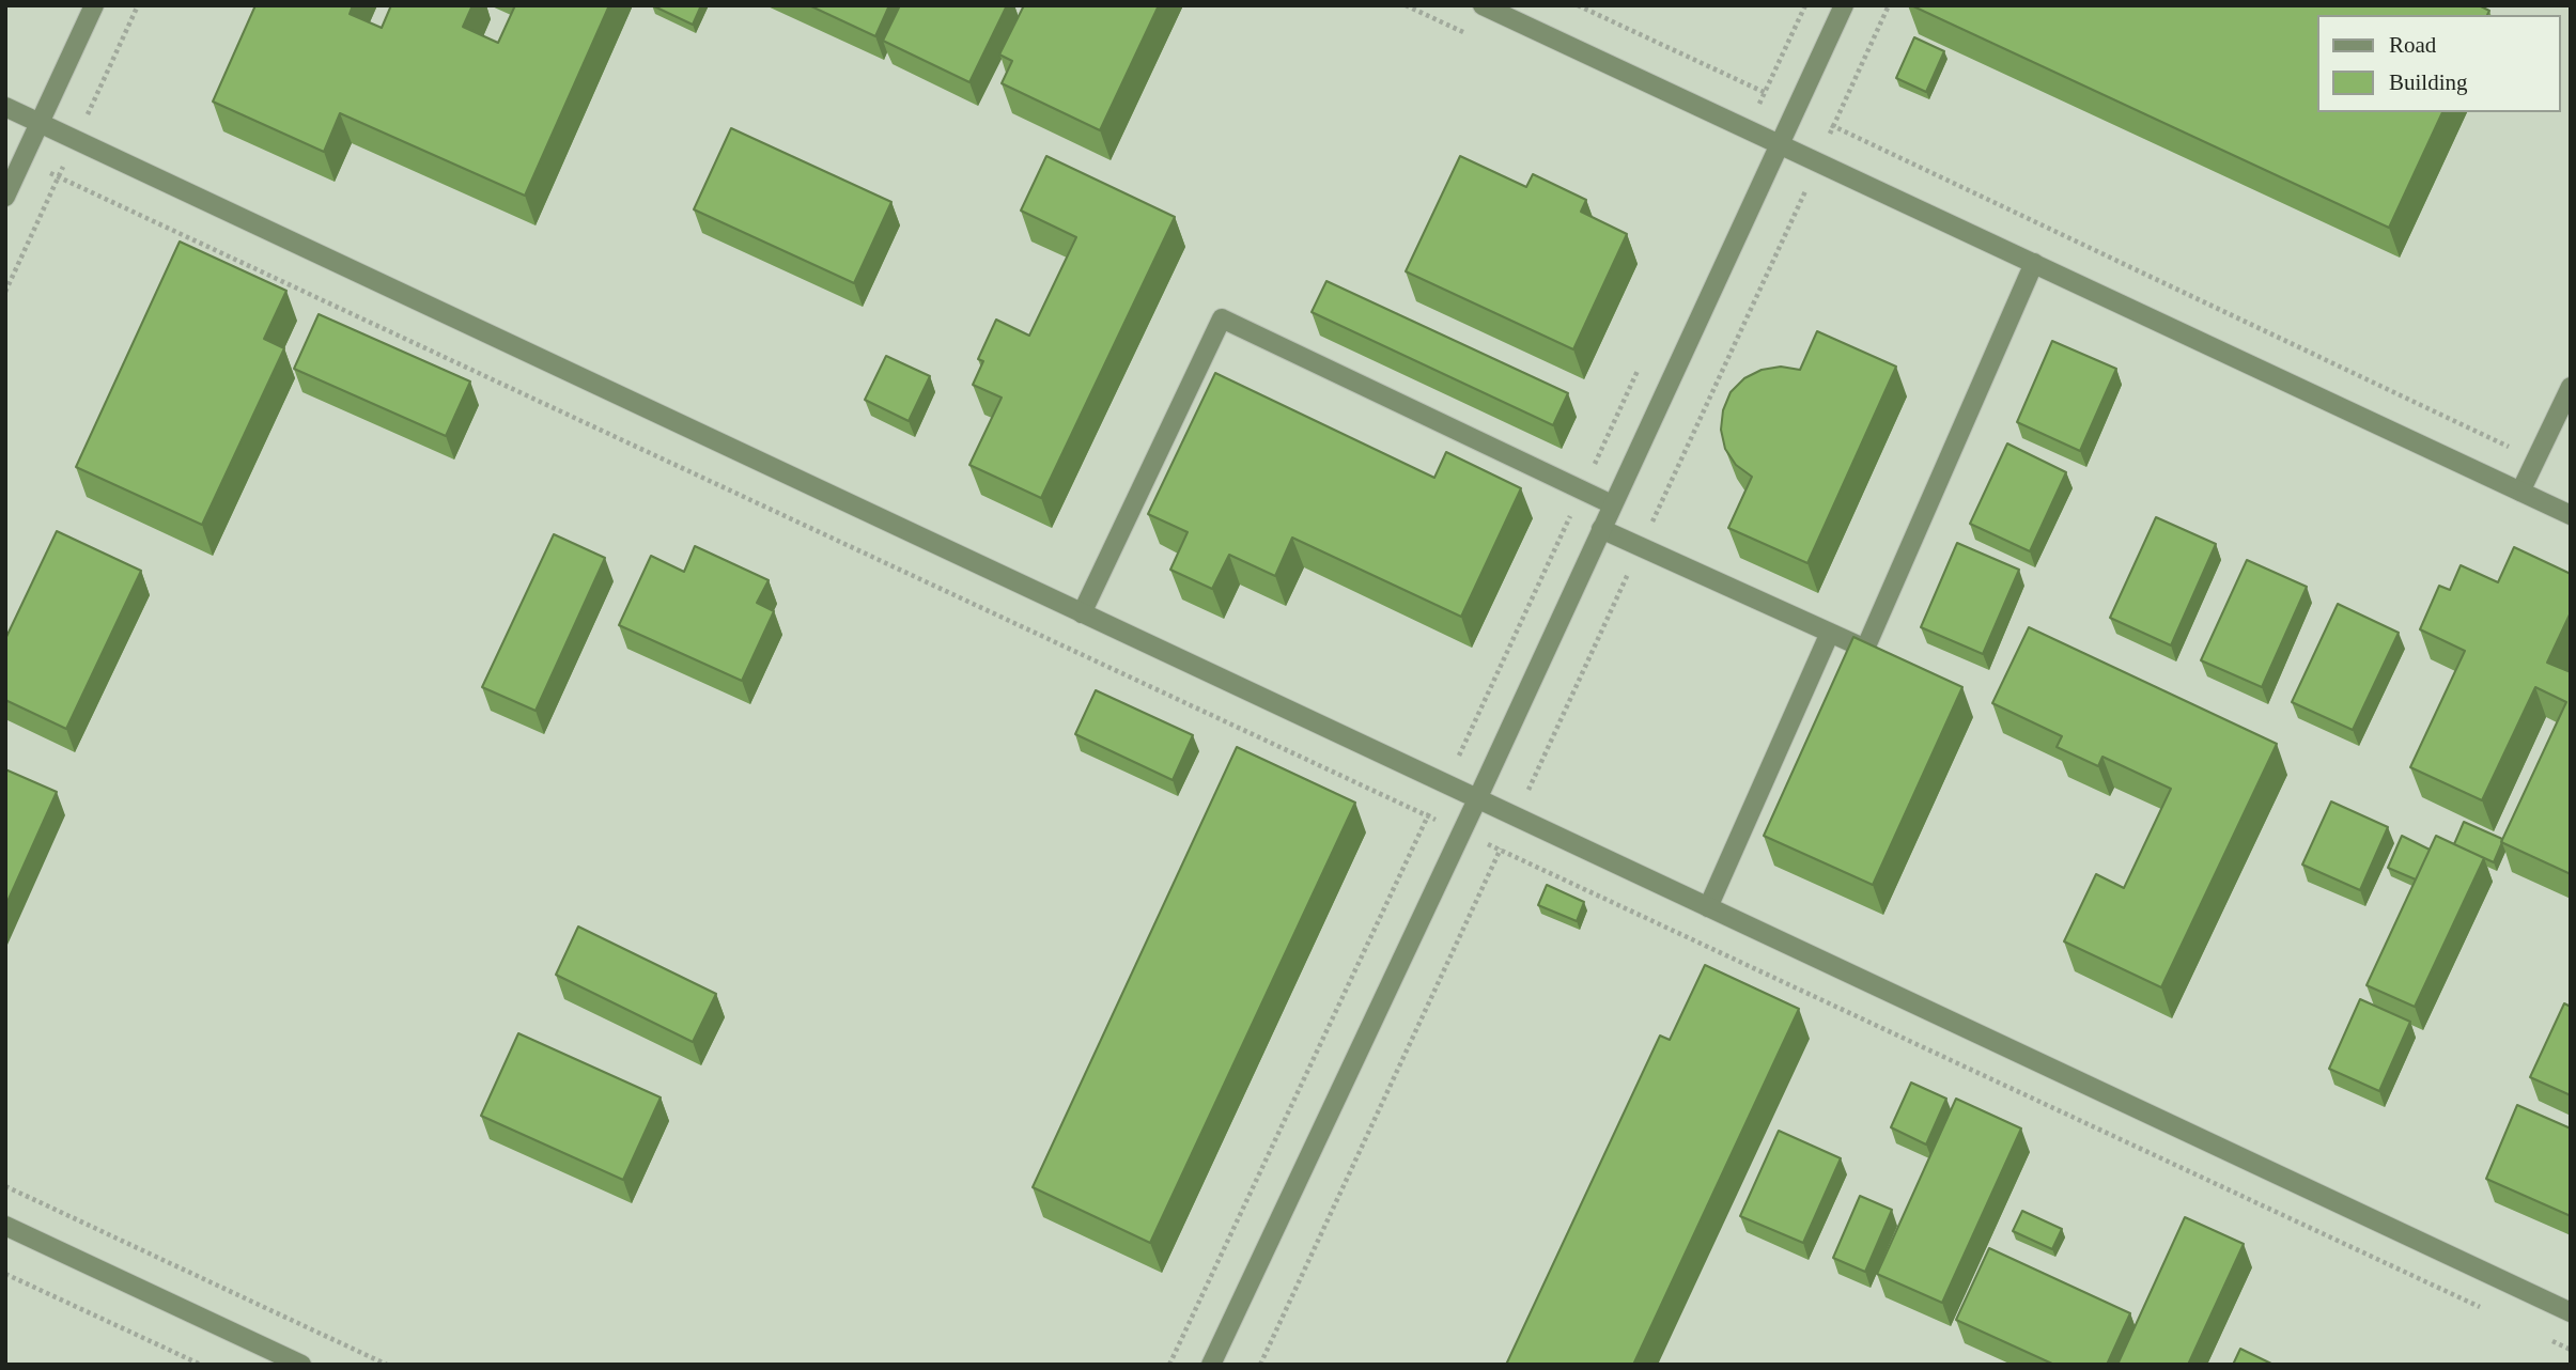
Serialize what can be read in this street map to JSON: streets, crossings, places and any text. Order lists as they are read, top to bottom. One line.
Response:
{"legend":["Road","Building"]}
